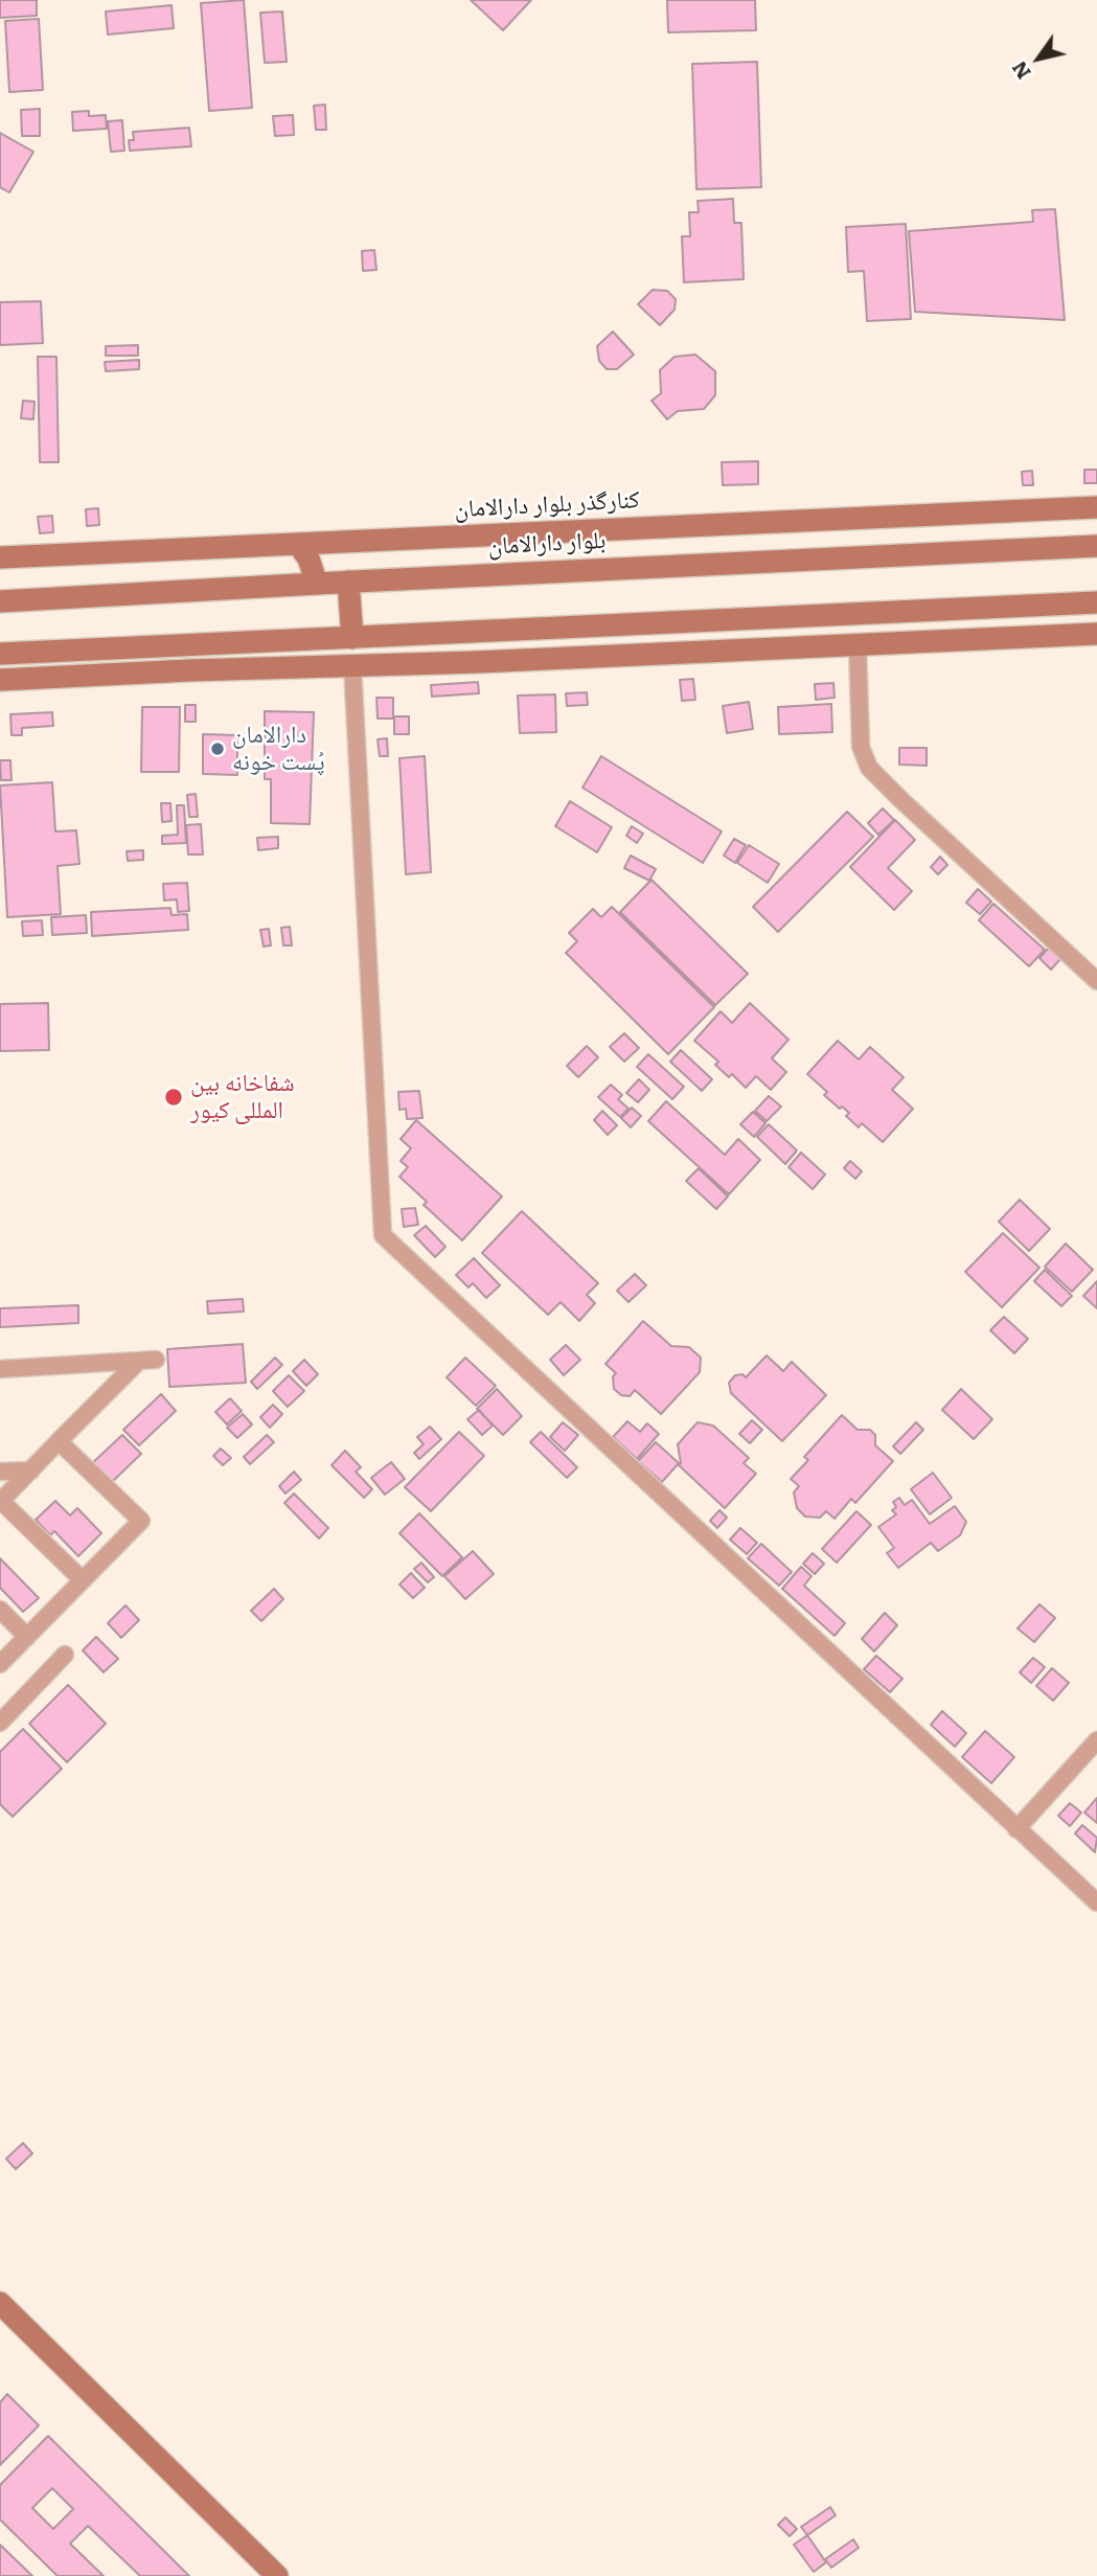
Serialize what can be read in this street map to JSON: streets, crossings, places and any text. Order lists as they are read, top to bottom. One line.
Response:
{"streets":{"street":["کنارگذر بلوار دارالامان","بلوار دارالامان"]},"places":["دارالامان پُست خونه","شفاخانه بین المللی کیور"],"north":"bottom left"}
